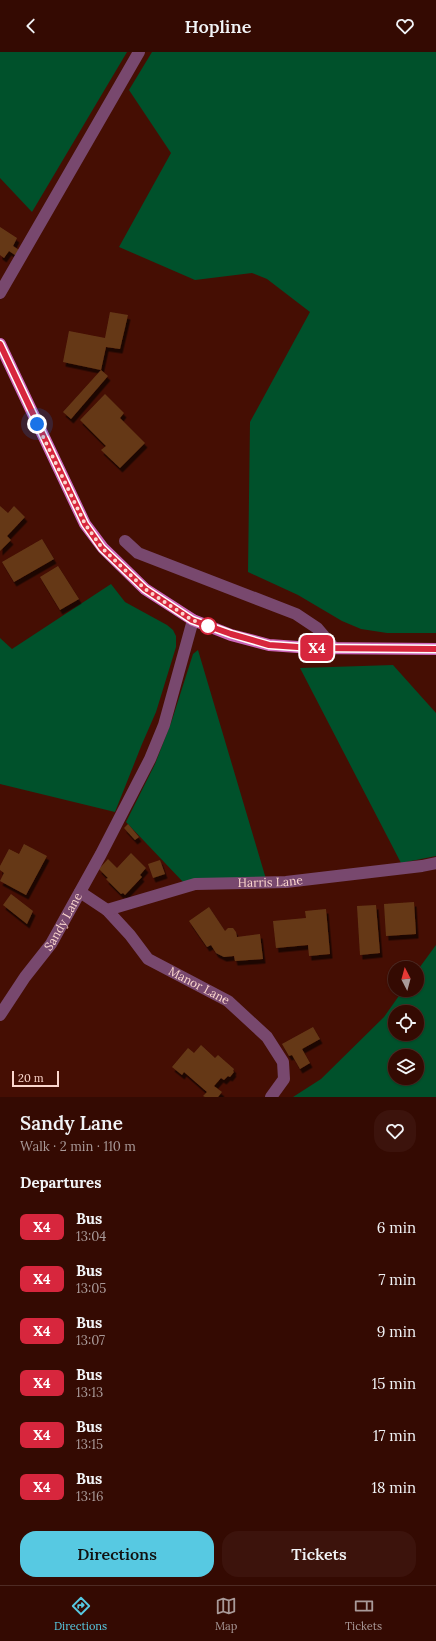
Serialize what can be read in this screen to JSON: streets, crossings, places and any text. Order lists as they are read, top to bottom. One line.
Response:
{"streets":{"street":["Harris Lane","Sandy Lane","Manor Lane"]},"crossings":[["Harris Lane","Manor Lane"],["Sandy Lane","Manor Lane"]],"lines":["bus line X4"],"scale_bar":"20 m","north":"top","page":{"header":"Hopline","on_map":"X4","scale":"20 m","heading":[["Sandy Lane","Walk · 2 min · 110 m"],"Departures"],"list":[{"mark":"X4","name":"Bus","note":"13:04","value":"6 min"},{"mark":"X4","name":"Bus","note":"13:05","value":"7 min"},{"mark":"X4","name":"Bus","note":"13:07","value":"9 min"},{"mark":"X4","name":"Bus","note":"13:13","value":"15 min"},{"mark":"X4","name":"Bus","note":"13:15","value":"17 min"},{"mark":"X4","name":"Bus","note":"13:16","value":"18 min"}],"buttons":["Directions","Tickets"],"tabs":["Directions","Map","Tickets"]}}
